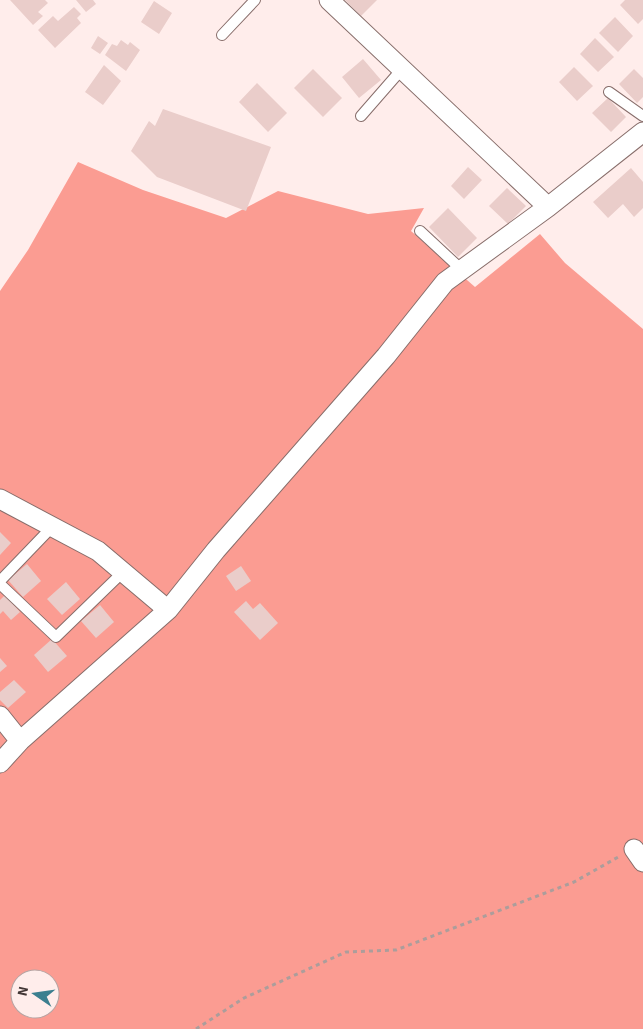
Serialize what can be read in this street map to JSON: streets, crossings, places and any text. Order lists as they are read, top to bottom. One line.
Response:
{"north":"left"}
